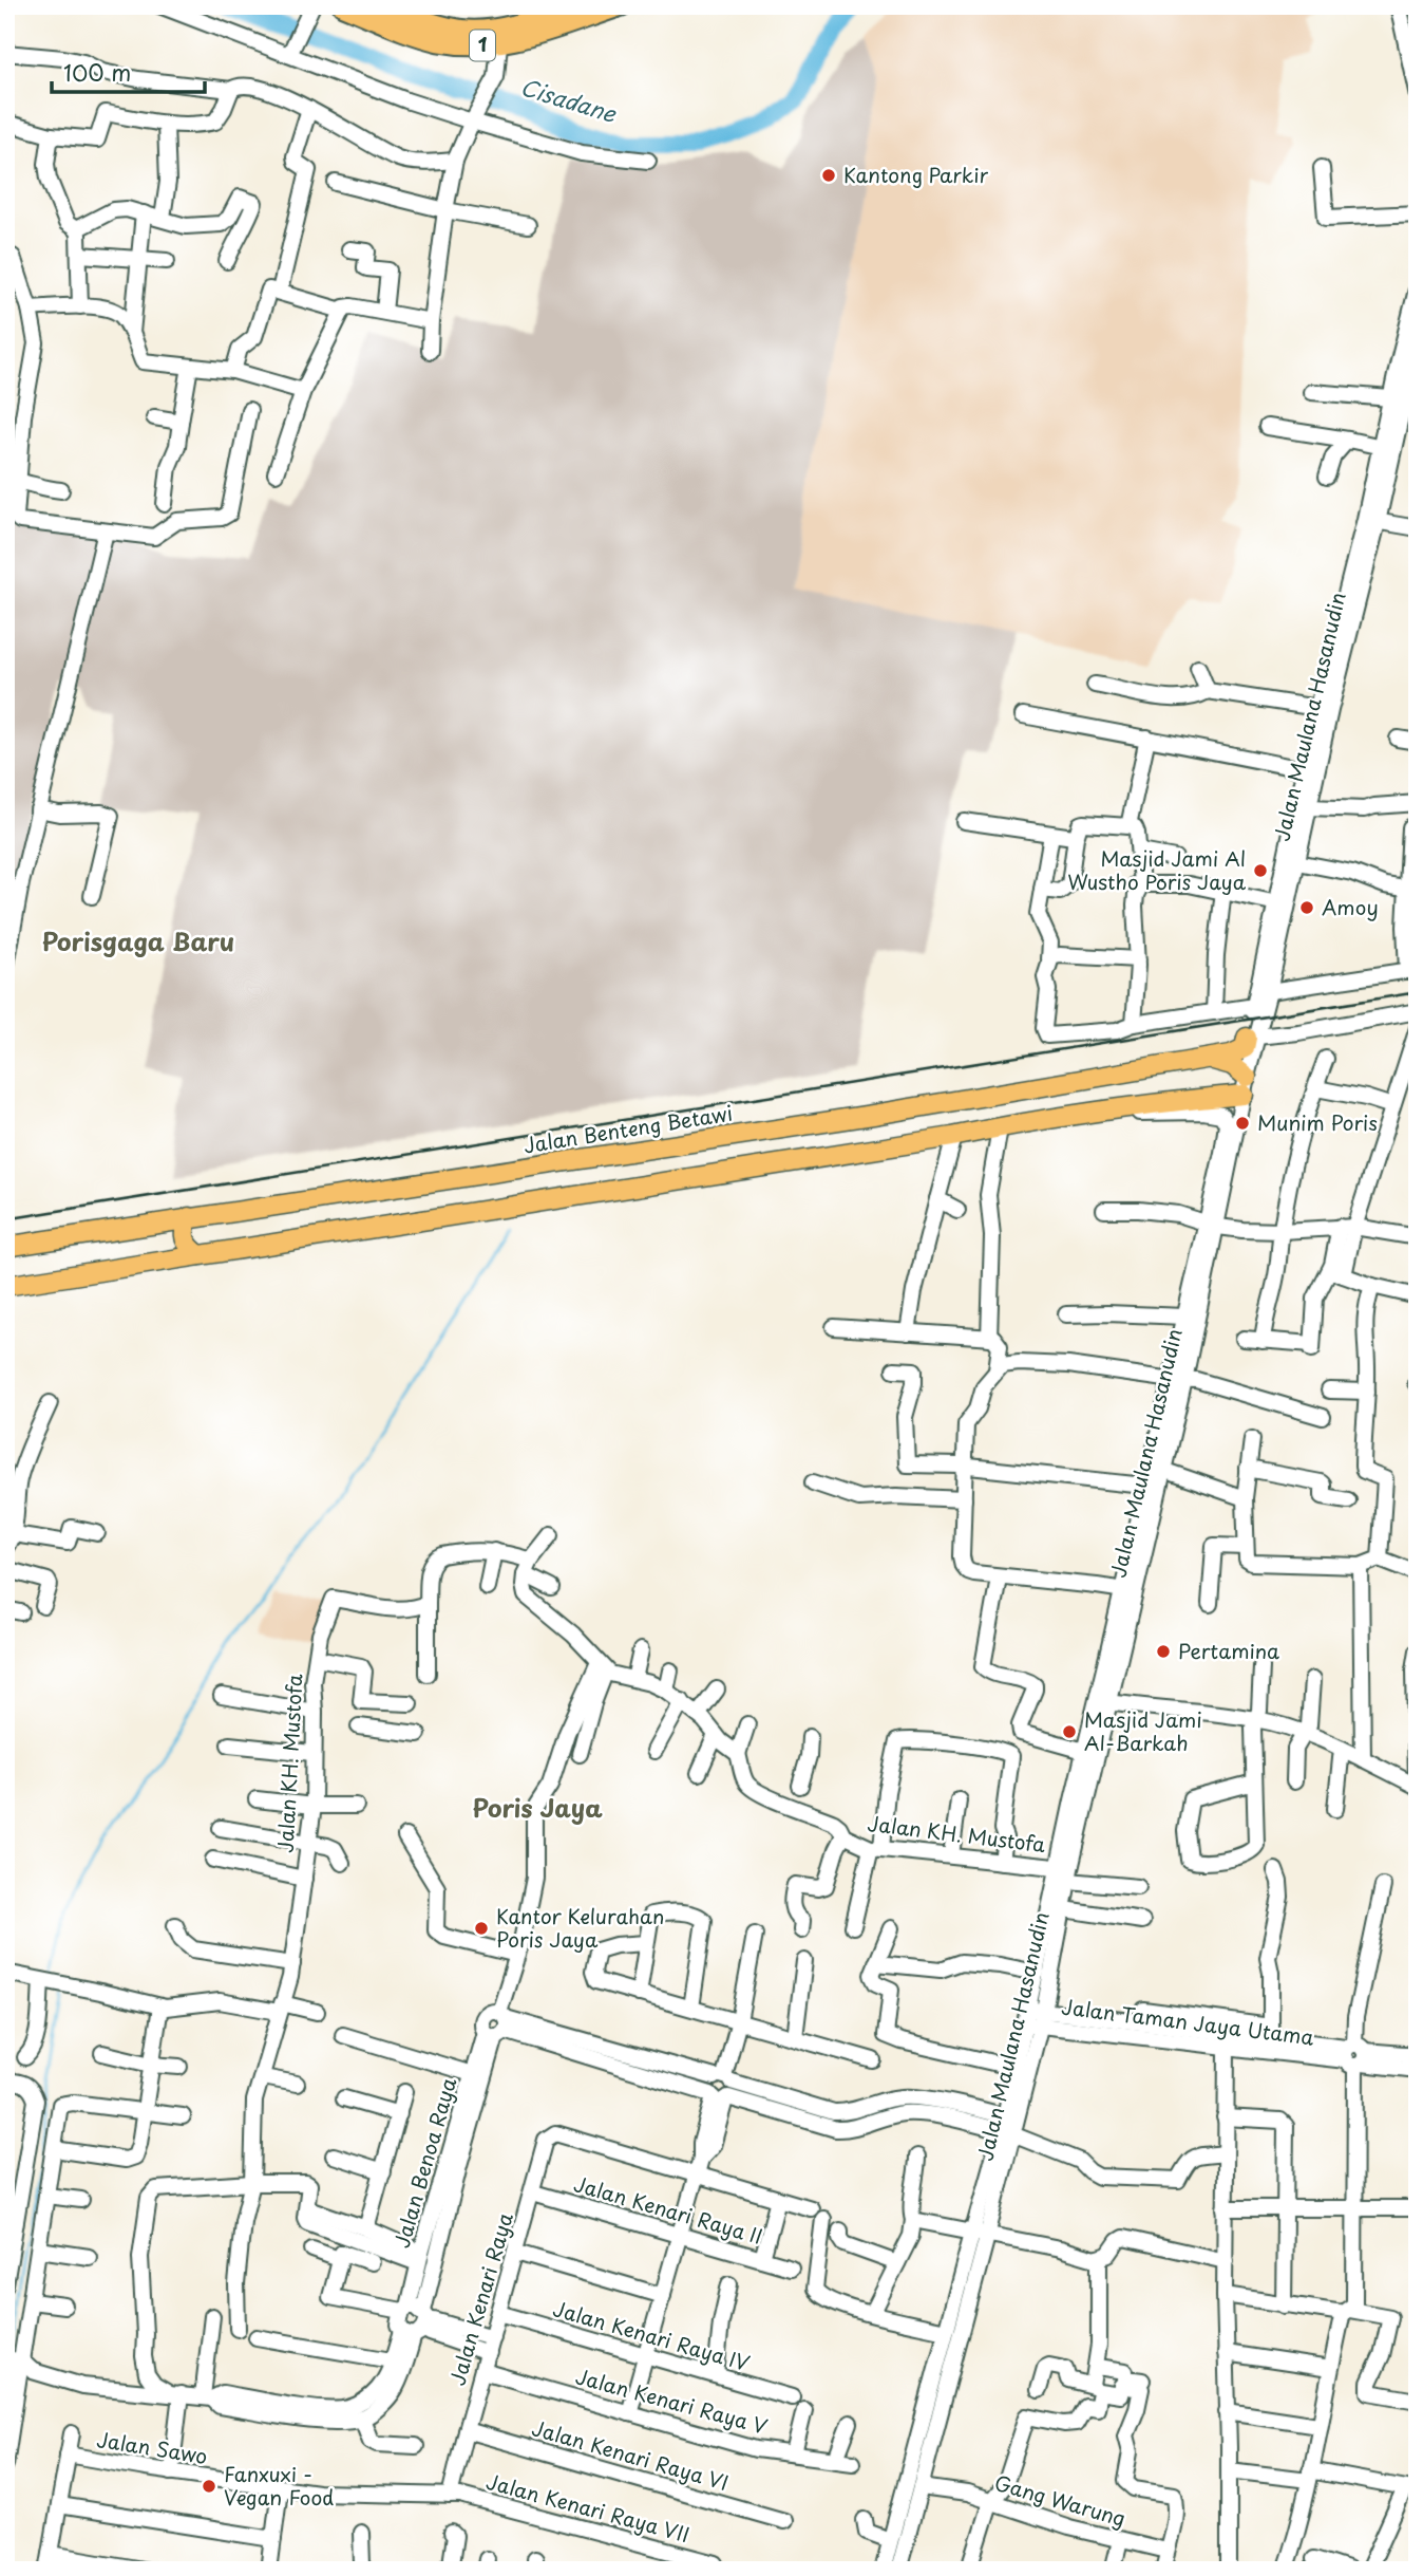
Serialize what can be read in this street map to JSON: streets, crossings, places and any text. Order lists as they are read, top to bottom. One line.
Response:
{"streets":{"highway":["1"],"main road":["Jalan Benteng Betawi"],"street":["Jalan Maulana Hasanudin","Jalan KH. Mustofa","Jalan Taman Jaya Utama","Jalan Benoa Raya","Jalan Kenari Raya II","Jalan Kenari Raya","Jalan Kenari Raya IV","Jalan Kenari Raya V","Jalan Sawo","Jalan Kenari Raya VI","Gang Warung","Jalan Kenari Raya VII"]},"crossings":[["Jalan Maulana Hasanudin","Jalan Benteng Betawi"],["Jalan Maulana Hasanudin","Jalan KH. Mustofa"],["Jalan Maulana Hasanudin","Jalan Taman Jaya Utama"],["Jalan Maulana Hasanudin","Gang Warung"],["Jalan KH. Mustofa","Jalan Benoa Raya"],["Jalan Kenari Raya II","Jalan Kenari Raya"],["Jalan Kenari Raya","Jalan Kenari Raya IV"],["Jalan Kenari Raya","Jalan Kenari Raya V"],["Jalan Kenari Raya","Jalan Sawo"],["Jalan Kenari Raya","Jalan Kenari Raya VI"],["Jalan Kenari Raya","Jalan Kenari Raya VII"],["Jalan Sawo","Jalan Kenari Raya VII"]],"districts":["Porisgaga Baru","Poris Jaya"],"water":["Cisadane"],"places":["Kantong Parkir","Masjid Jami Al Wustho Poris Jaya","Amoy","Munim Poris","Pertamina","Masjid Jami Al-Barkah","Kantor Kelurahan Poris Jaya","Fanxuxi - Vegan Food"],"scale_bar":"100 m"}
